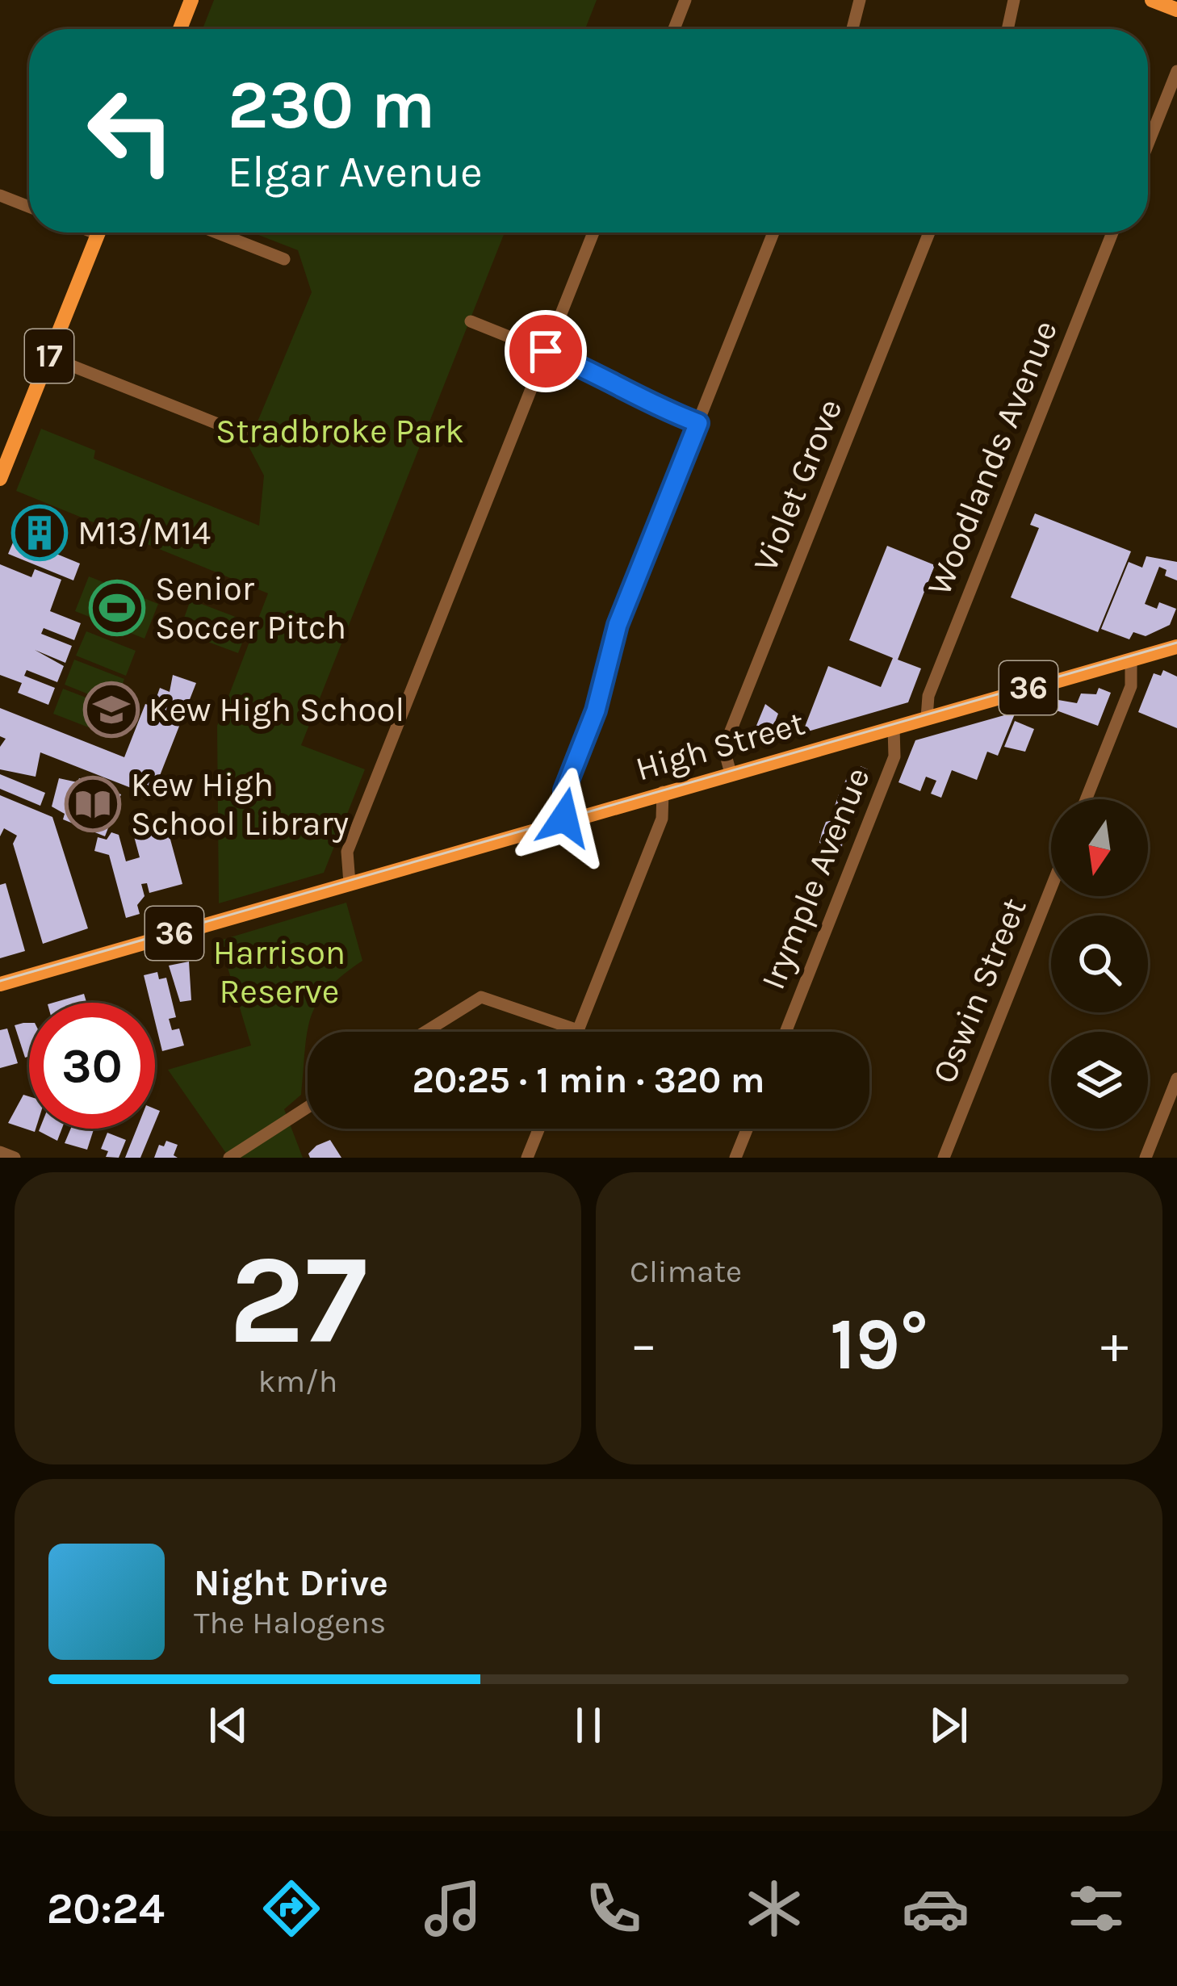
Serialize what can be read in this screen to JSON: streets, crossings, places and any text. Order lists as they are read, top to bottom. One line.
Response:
{"streets":{"main road":["17","36","High Street"],"street":["Woodlands Avenue","Violet Grove","Irymple Avenue","Oswin Street"]},"crossings":[["Woodlands Avenue","High Street"],["Violet Grove","High Street"],["High Street","Irymple Avenue"]],"parks":["Stradbroke Park","Harrison Reserve"],"places":{"building":["M13/M14"],"sports":["Senior Soccer Pitch"],"school or university":["Kew High School"],"library":["Kew High School Library"]},"north":"bottom","page":{"turn":["230 m","Elgar Avenue"],"limit":"30","trip":"20:25 · 1 min · 320 m","tile":[["27","km/h"],"Climate"],"heat":["−","19°","+"],"song":["Night Drive","The Halogens"],"tabs":"20:24"}}
